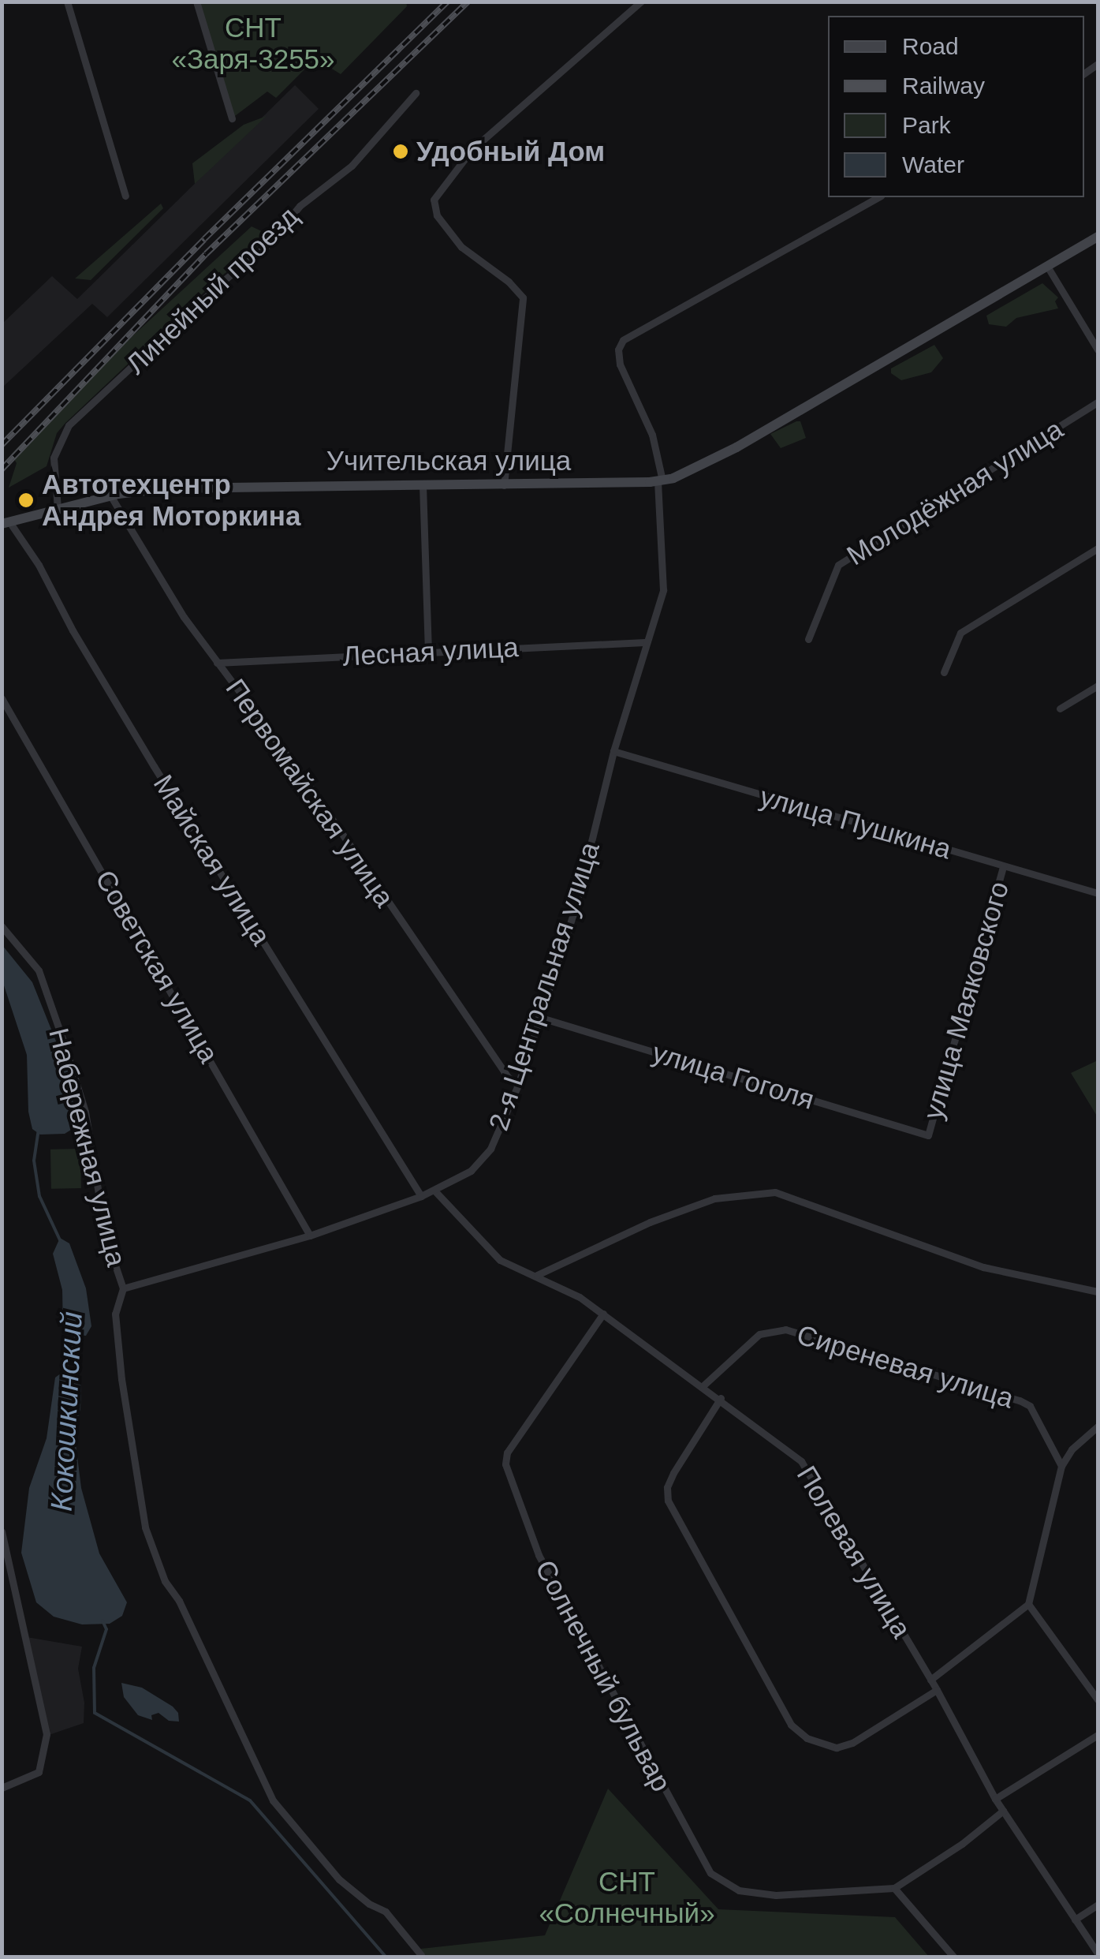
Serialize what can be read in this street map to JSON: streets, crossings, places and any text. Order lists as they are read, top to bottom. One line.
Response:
{"streets":{"street":["Линейный проезд","Учительская улица","Молодёжная улица","Лесная улица","Первомайская улица","улица Пушкина","Майская улица","Советская улица","2-я Центральная улица","улица Маяковского","улица Гоголя","Набережная улица","Сиреневая улица","Полевая улица","Солнечный бульвар"]},"crossings":[["Линейный проезд","Учительская улица"],["Учительская улица","Первомайская улица"],["Учительская улица","Майская улица"],["Учительская улица","2-я Центральная улица"],["Лесная улица","Первомайская улица"],["Лесная улица","2-я Центральная улица"],["Первомайская улица","2-я Центральная улица"],["улица Пушкина","2-я Центральная улица"],["улица Пушкина","улица Маяковского"],["Майская улица","2-я Центральная улица"],["Советская улица","2-я Центральная улица"],["2-я Центральная улица","улица Гоголя"],["2-я Центральная улица","Набережная улица"],["2-я Центральная улица","Полевая улица"],["улица Маяковского","улица Гоголя"],["Сиреневая улица","Полевая улица"],["Полевая улица","Солнечный бульвар"]],"water":["Кокошкинский"],"parks":["СНТ «Заря-3255»","СНТ «Солнечный»"],"places":["Удобный Дом","Автотехцентр Андрея Моторкина"],"legend":["Road","Railway","Park","Water"]}
